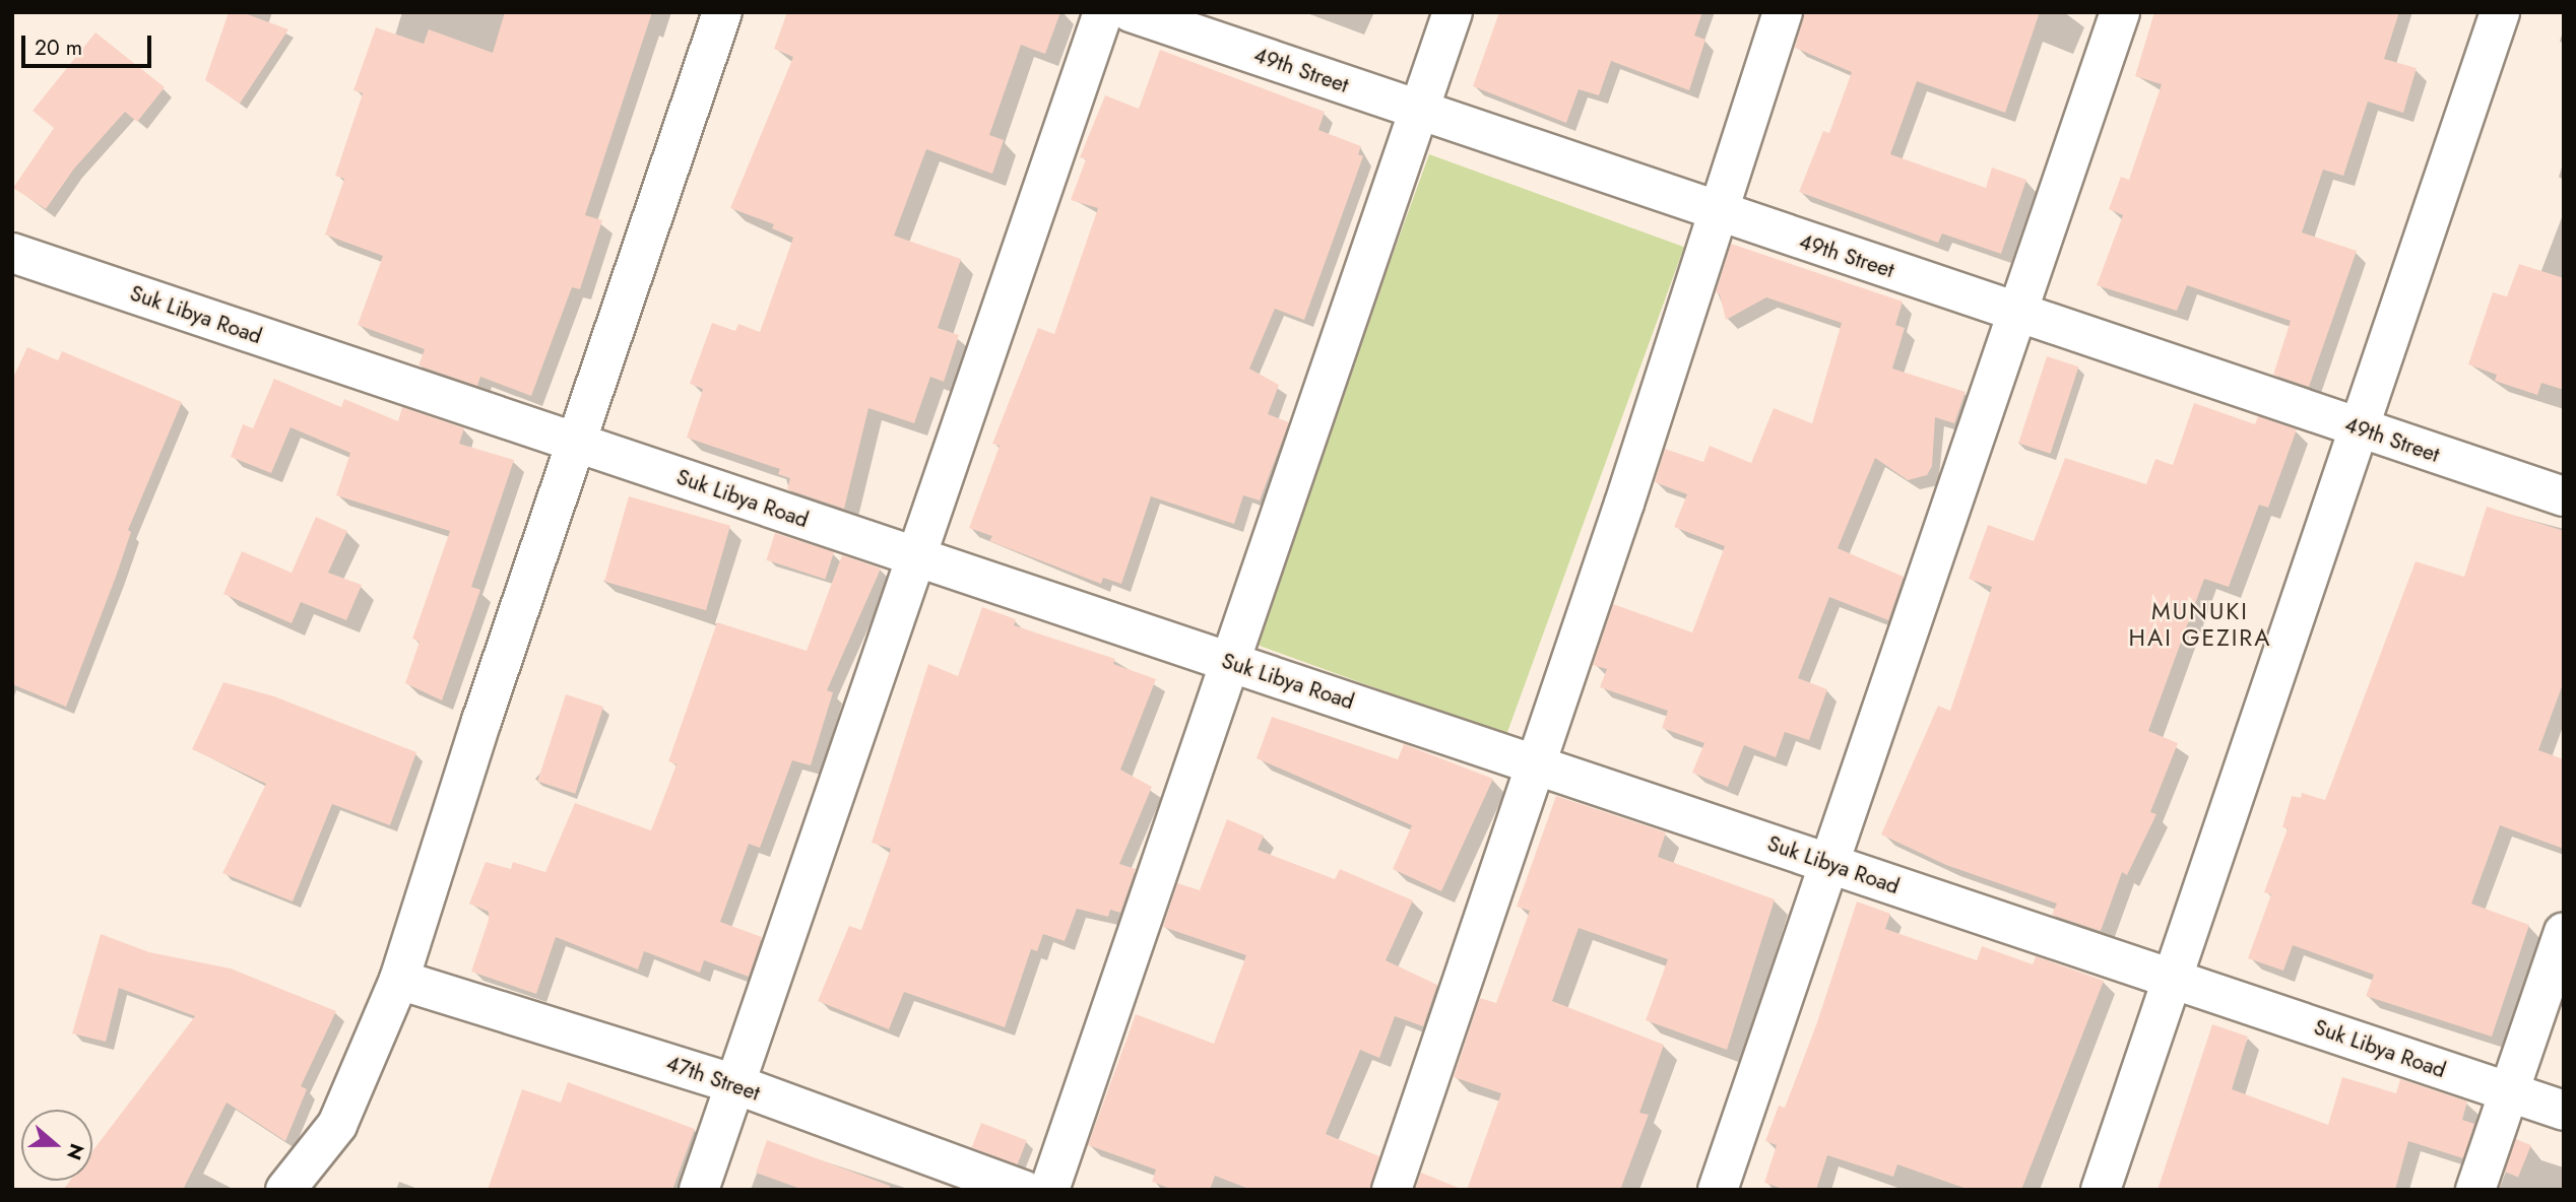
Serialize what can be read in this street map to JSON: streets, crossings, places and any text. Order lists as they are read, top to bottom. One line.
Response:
{"streets":{"street":["49th Street","Suk Libya Road","47th Street"]},"districts":["MUNUKI HAI GEZIRA"],"scale_bar":"20 m","north":"right"}
